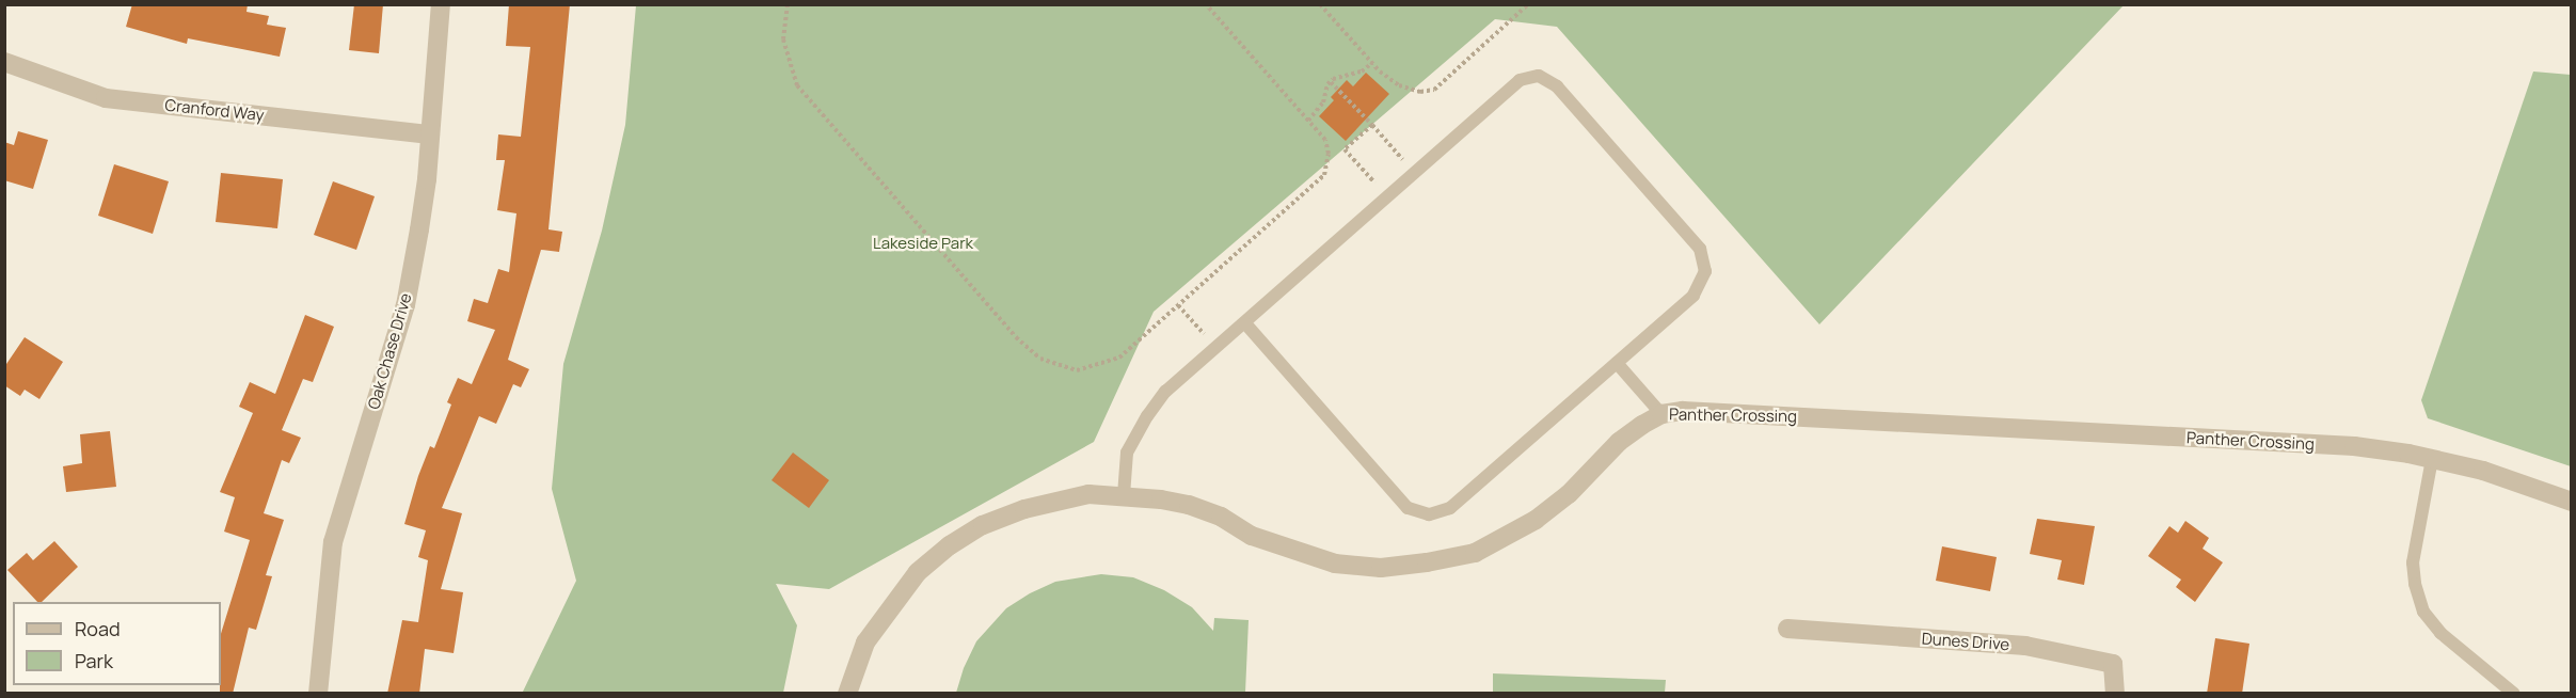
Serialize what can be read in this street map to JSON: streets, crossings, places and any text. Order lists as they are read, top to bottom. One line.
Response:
{"streets":{"street":["Cranford Way","Oak Chase Drive","Panther Crossing","Dunes Drive"]},"crossings":[["Cranford Way","Oak Chase Drive"]],"parks":["Lakeside Park"],"legend":["Road","Park"]}
